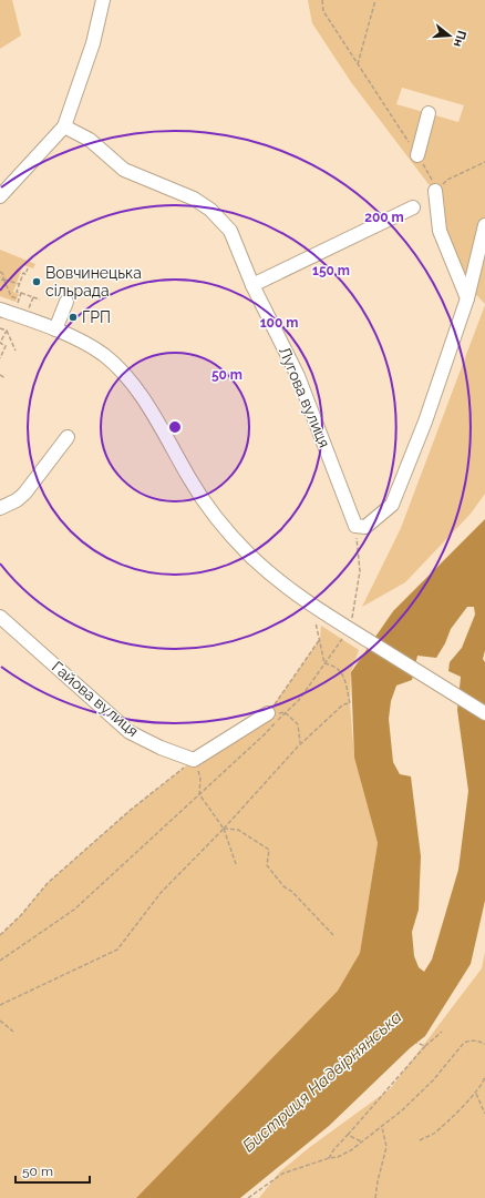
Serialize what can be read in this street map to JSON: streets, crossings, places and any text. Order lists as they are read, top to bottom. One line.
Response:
{"streets":{"street":["Лугова вулиця","Гайова вулиця"]},"water":["Бистриця Надвірнянська"],"places":["Вовчинецька сільрада","ГРП"],"scale_bar":"50 m","north":"right","rings":["200 m","150 m","100 m","50 m"]}
